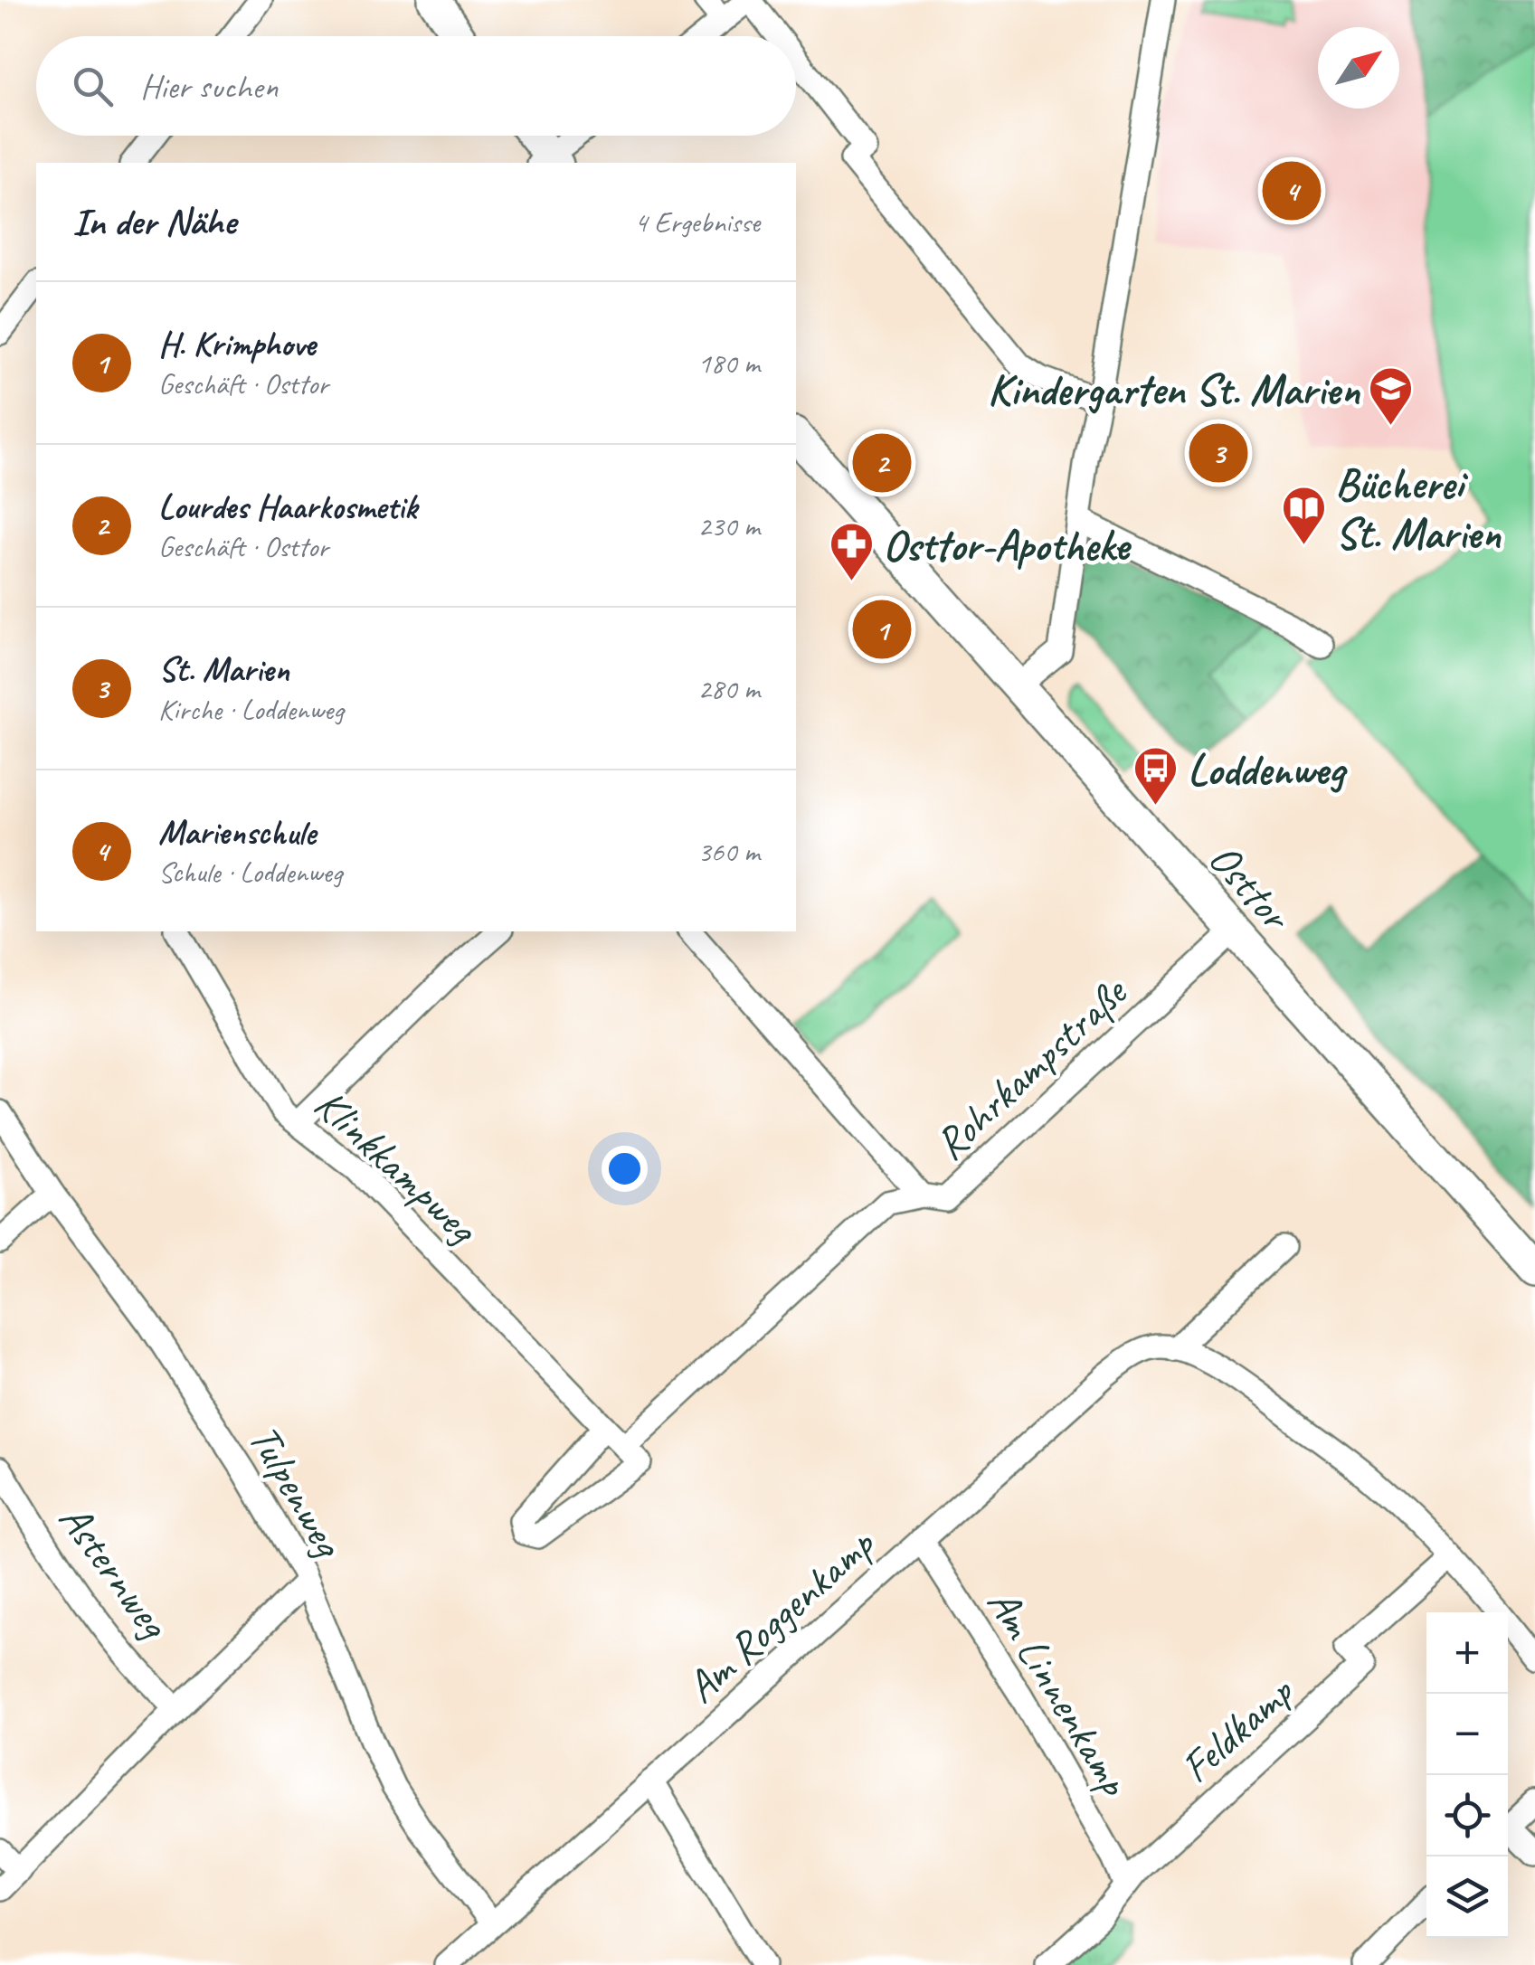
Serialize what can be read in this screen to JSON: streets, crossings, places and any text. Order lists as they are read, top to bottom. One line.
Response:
{"streets":{"main road":["Osttor"],"street":["Rohrkampstraße","Klinkkampweg","Tulpenweg","Asternweg","Am Roggenkamp","Am Linnenkamp","Feldkamp"]},"crossings":[["Osttor","Rohrkampstraße"],["Tulpenweg","Am Roggenkamp"],["Am Roggenkamp","Am Linnenkamp"],["Am Linnenkamp","Feldkamp"]],"places":{"school or university":["Kindergarten St. Marien"],"library":["Bücherei St. Marien"],"pharmacy":["Osttor-Apotheke"],"bus stop":["Loddenweg"]},"north":"top right","page":{"search":"Hier suchen","pins":["4","3","2","1"],"heading":["In der Nähe","4 Ergebnisse"],"list":[{"mark":"1","name":"H. Krimphove","note":"Geschäft · Osttor","value":"180 m"},{"mark":"2","name":"Lourdes Haarkosmetik","note":"Geschäft · Osttor","value":"230 m"},{"mark":"3","name":"St. Marien","note":"Kirche · Loddenweg","value":"280 m"},{"mark":"4","name":"Marienschule","note":"Schule · Loddenweg","value":"360 m"}],"map_buttons":["+","−"]}}
